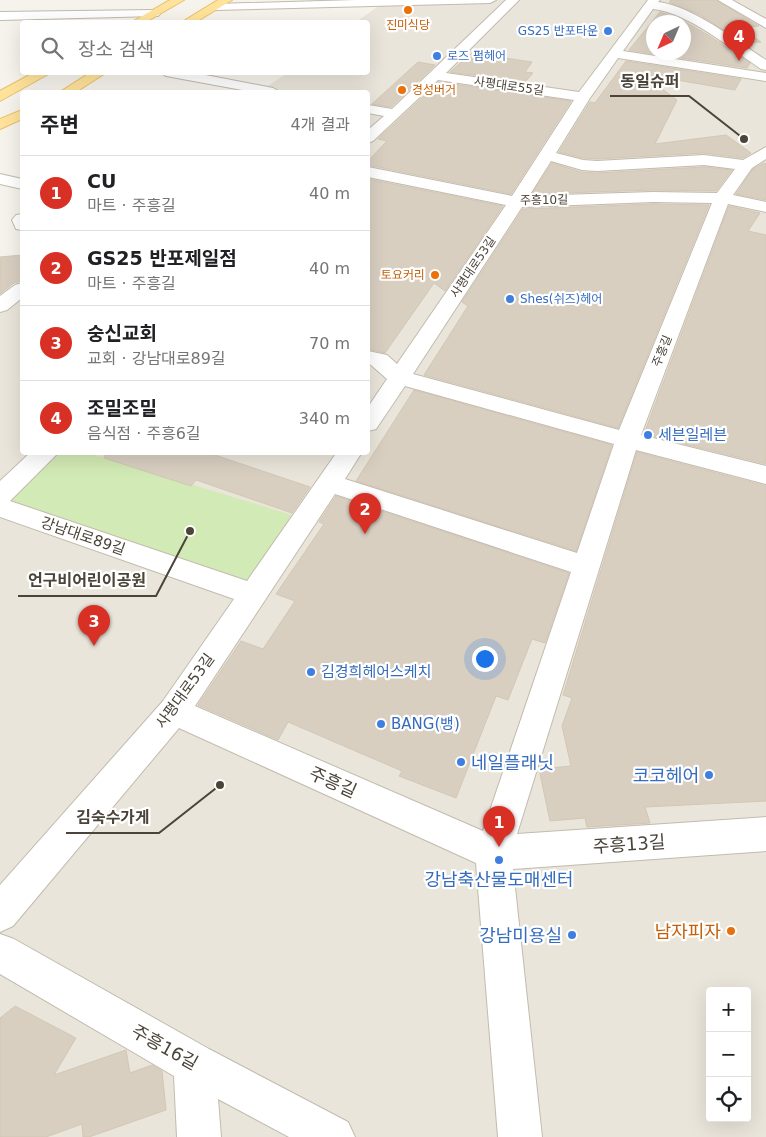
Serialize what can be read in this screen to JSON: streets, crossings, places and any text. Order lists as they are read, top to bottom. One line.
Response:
{"streets":{"street":["사평대로55길","주흥10길","사평대로53길","주흥길","강남대로89길","주흥13길","주흥16길"]},"crossings":[["사평대로55길","사평대로53길"],["주흥10길","사평대로53길"],["주흥10길","주흥길"],["사평대로53길","주흥길"],["사평대로53길","강남대로89길"],["주흥길","주흥13길"]],"places":["진미식당","GS25 반포타운","로즈 펌헤어","경성버거","동일슈퍼","토요커리","Shes(쉬즈)헤어","세븐일레븐","언구비어린이공원","김경희헤어스케치","BANG(뱅)","네일플래닛","코코헤어","김숙수가게","강남축산물도매센터","남자피자","강남미용실"],"north":"bottom left","page":{"pins":["4","2","3","1"],"search":"장소 검색","heading":["주변","4개 결과"],"list":[{"mark":"1","name":"CU","note":"마트 · 주흥길","value":"40 m"},{"mark":"2","name":"GS25 반포제일점","note":"마트 · 주흥길","value":"40 m"},{"mark":"3","name":"숭신교회","note":"교회 · 강남대로89길","value":"70 m"},{"mark":"4","name":"조밀조밀","note":"음식점 · 주흥6길","value":"340 m"}],"map_buttons":["+","−"]}}
